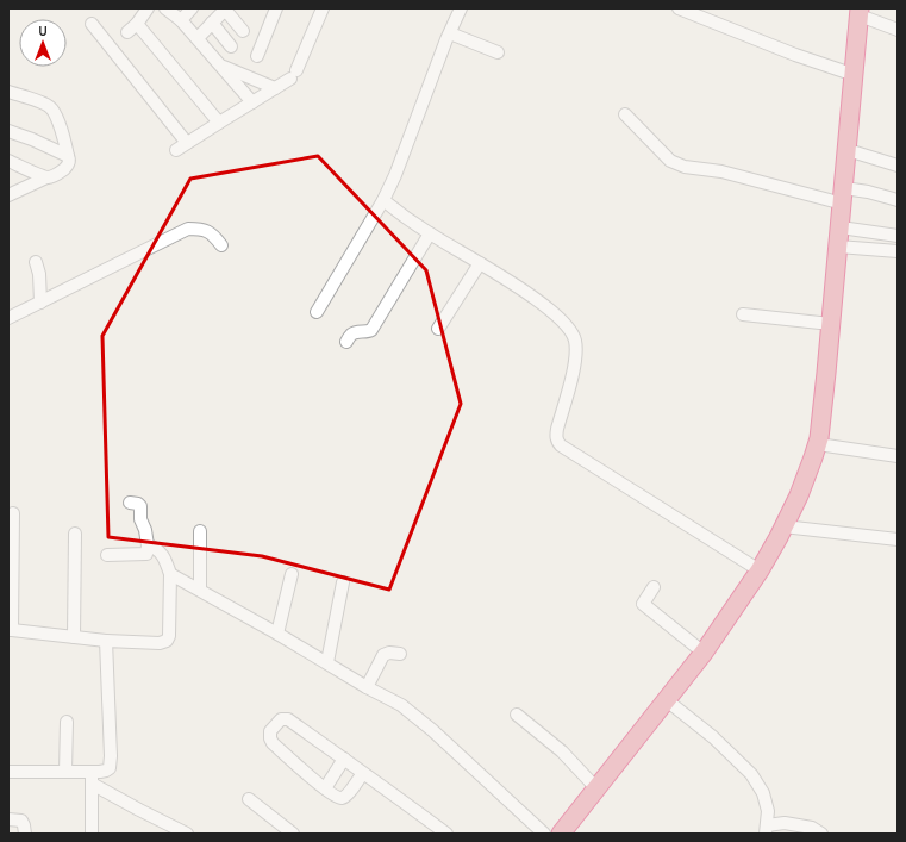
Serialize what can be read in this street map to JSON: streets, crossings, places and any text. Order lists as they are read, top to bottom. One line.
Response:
{"north":"top"}
